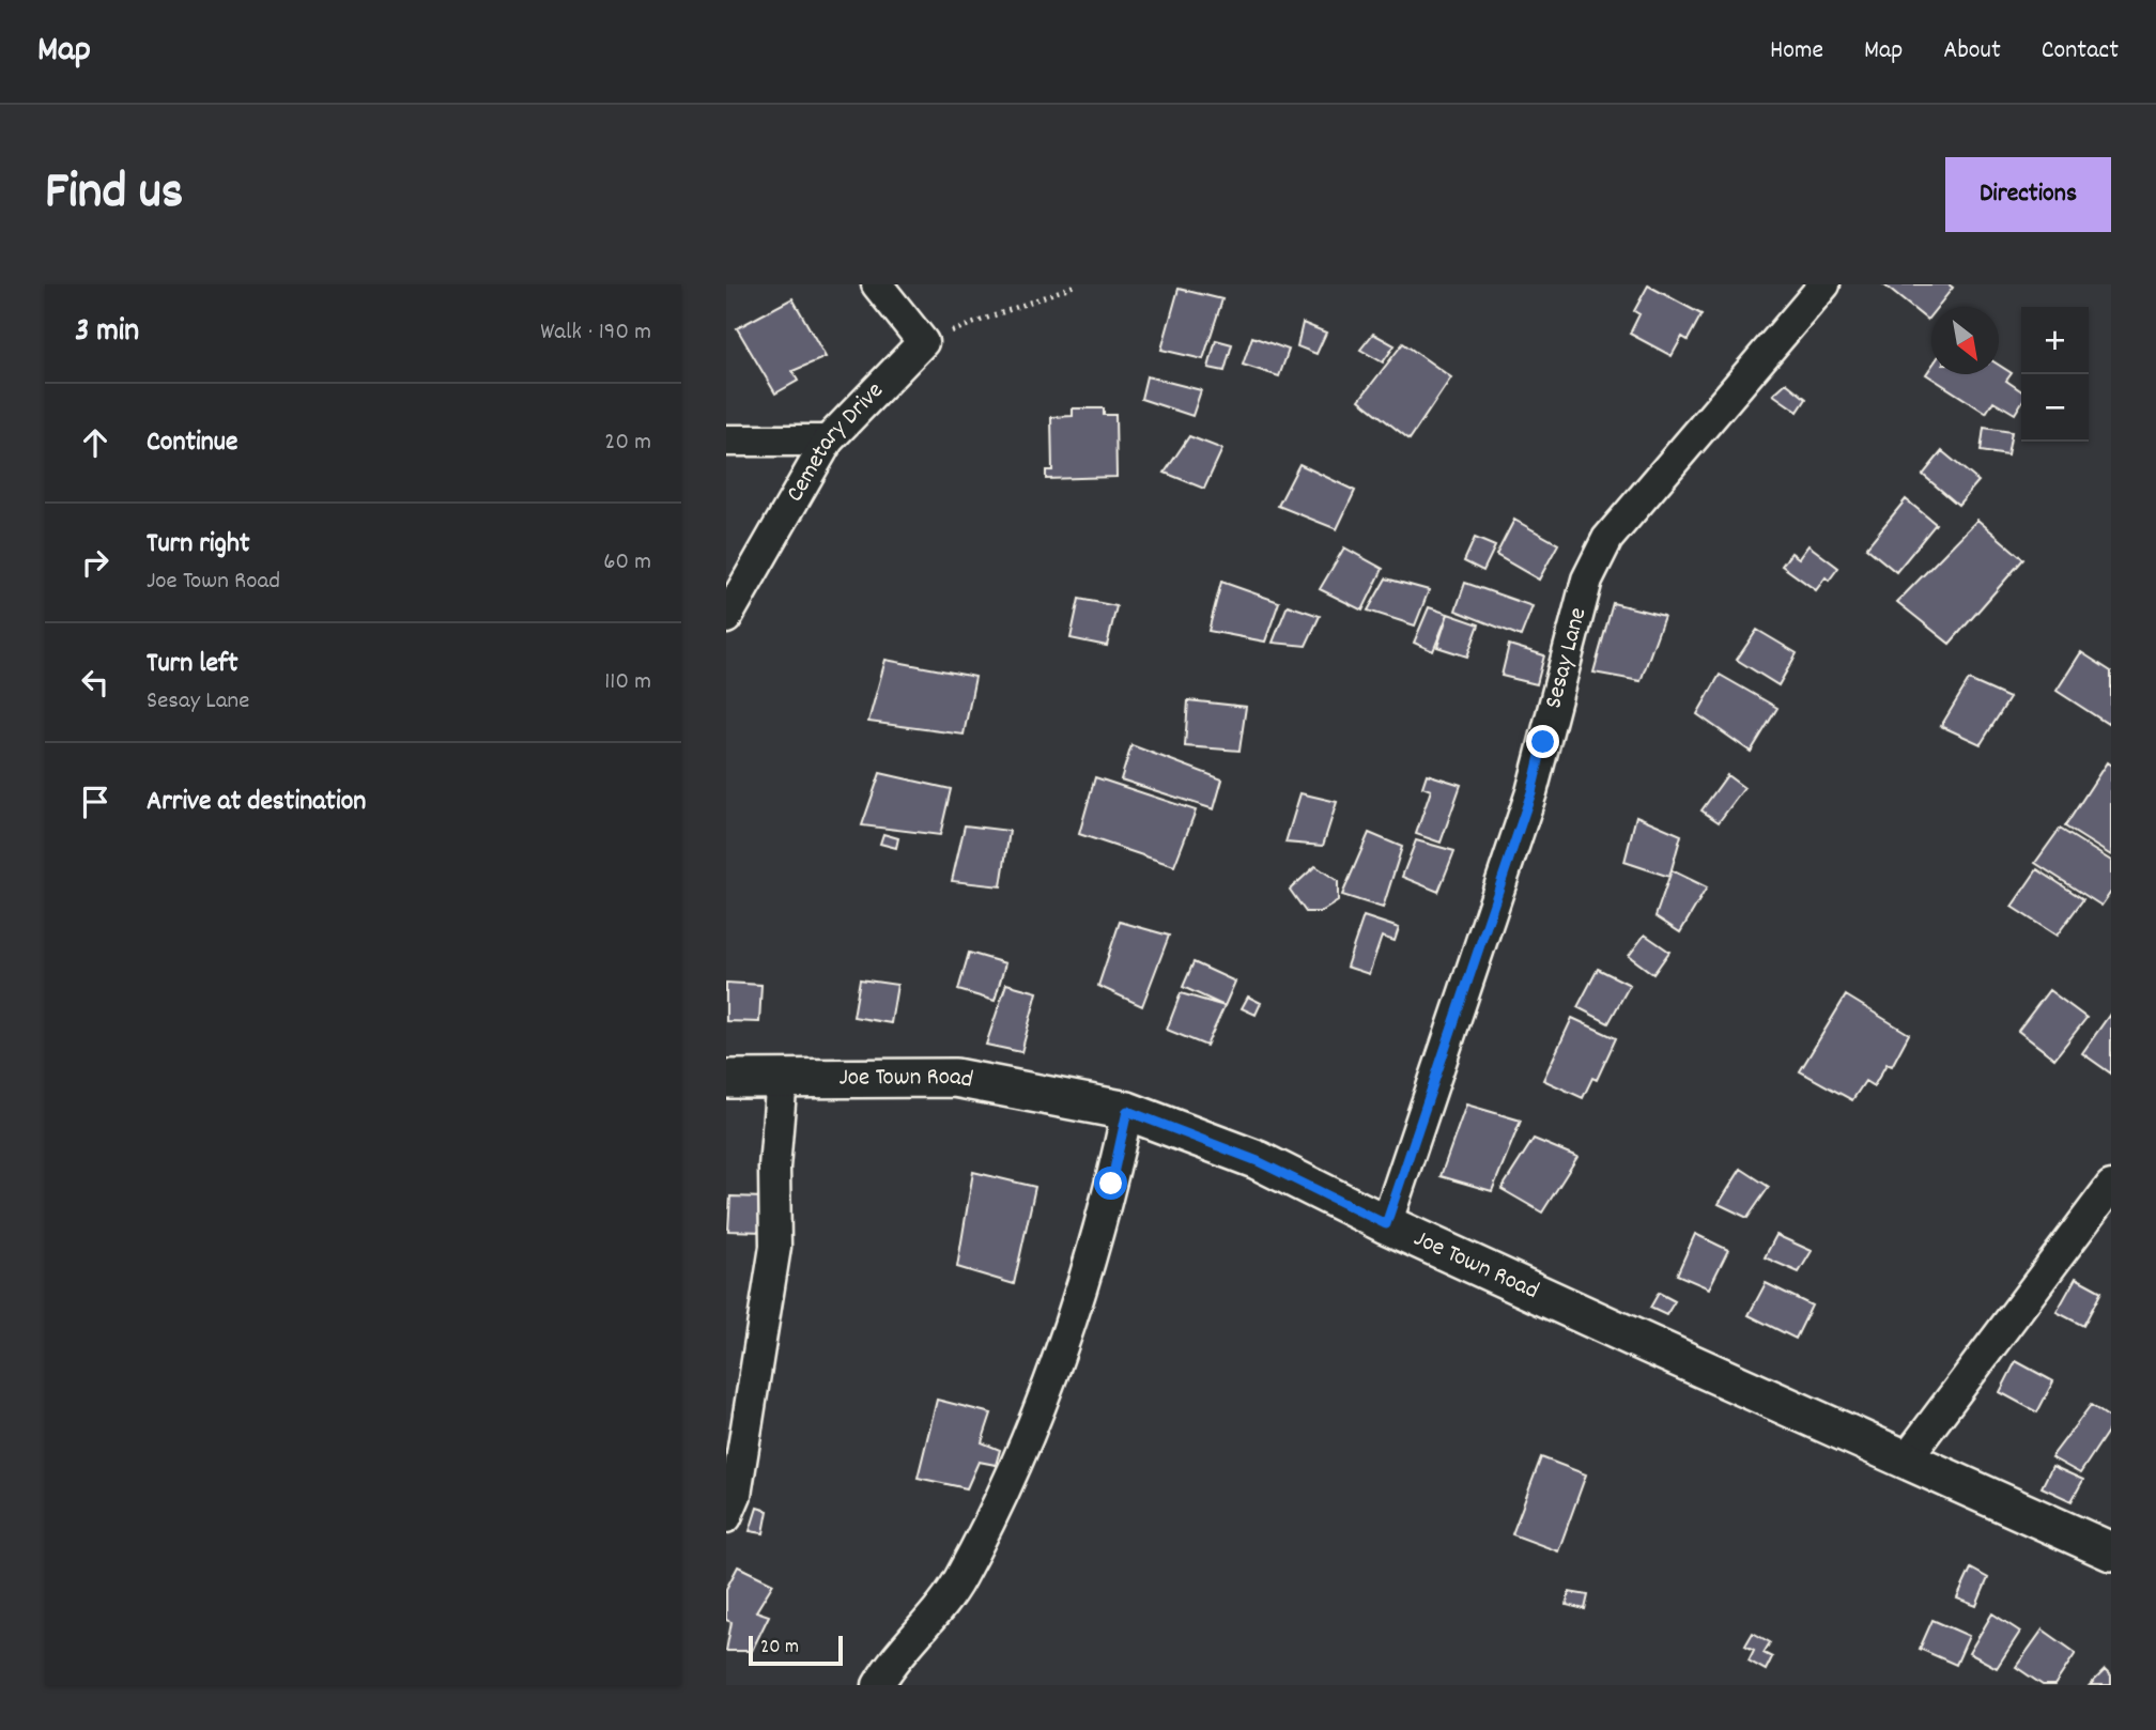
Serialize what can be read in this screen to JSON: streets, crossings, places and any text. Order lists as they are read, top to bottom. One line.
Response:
{"streets":{"street":["Cemetary Drive","Sesay Lane","Joe Town Road"]},"crossings":[["Sesay Lane","Joe Town Road"]],"scale_bar":"20 m","north":"bottom right","page":{"header":"Map","nav":["Home","Map","About","Contact"],"title":"Find us","buttons":"Directions","heading":["3 min","Walk · 190 m"],"map_buttons":["+","−"],"list":[["Continue","20 m"],["Turn right","Joe Town Road","60 m"],["Turn left","Sesay Lane","110 m"],"Arrive at destination"],"scale":"20 m"}}
